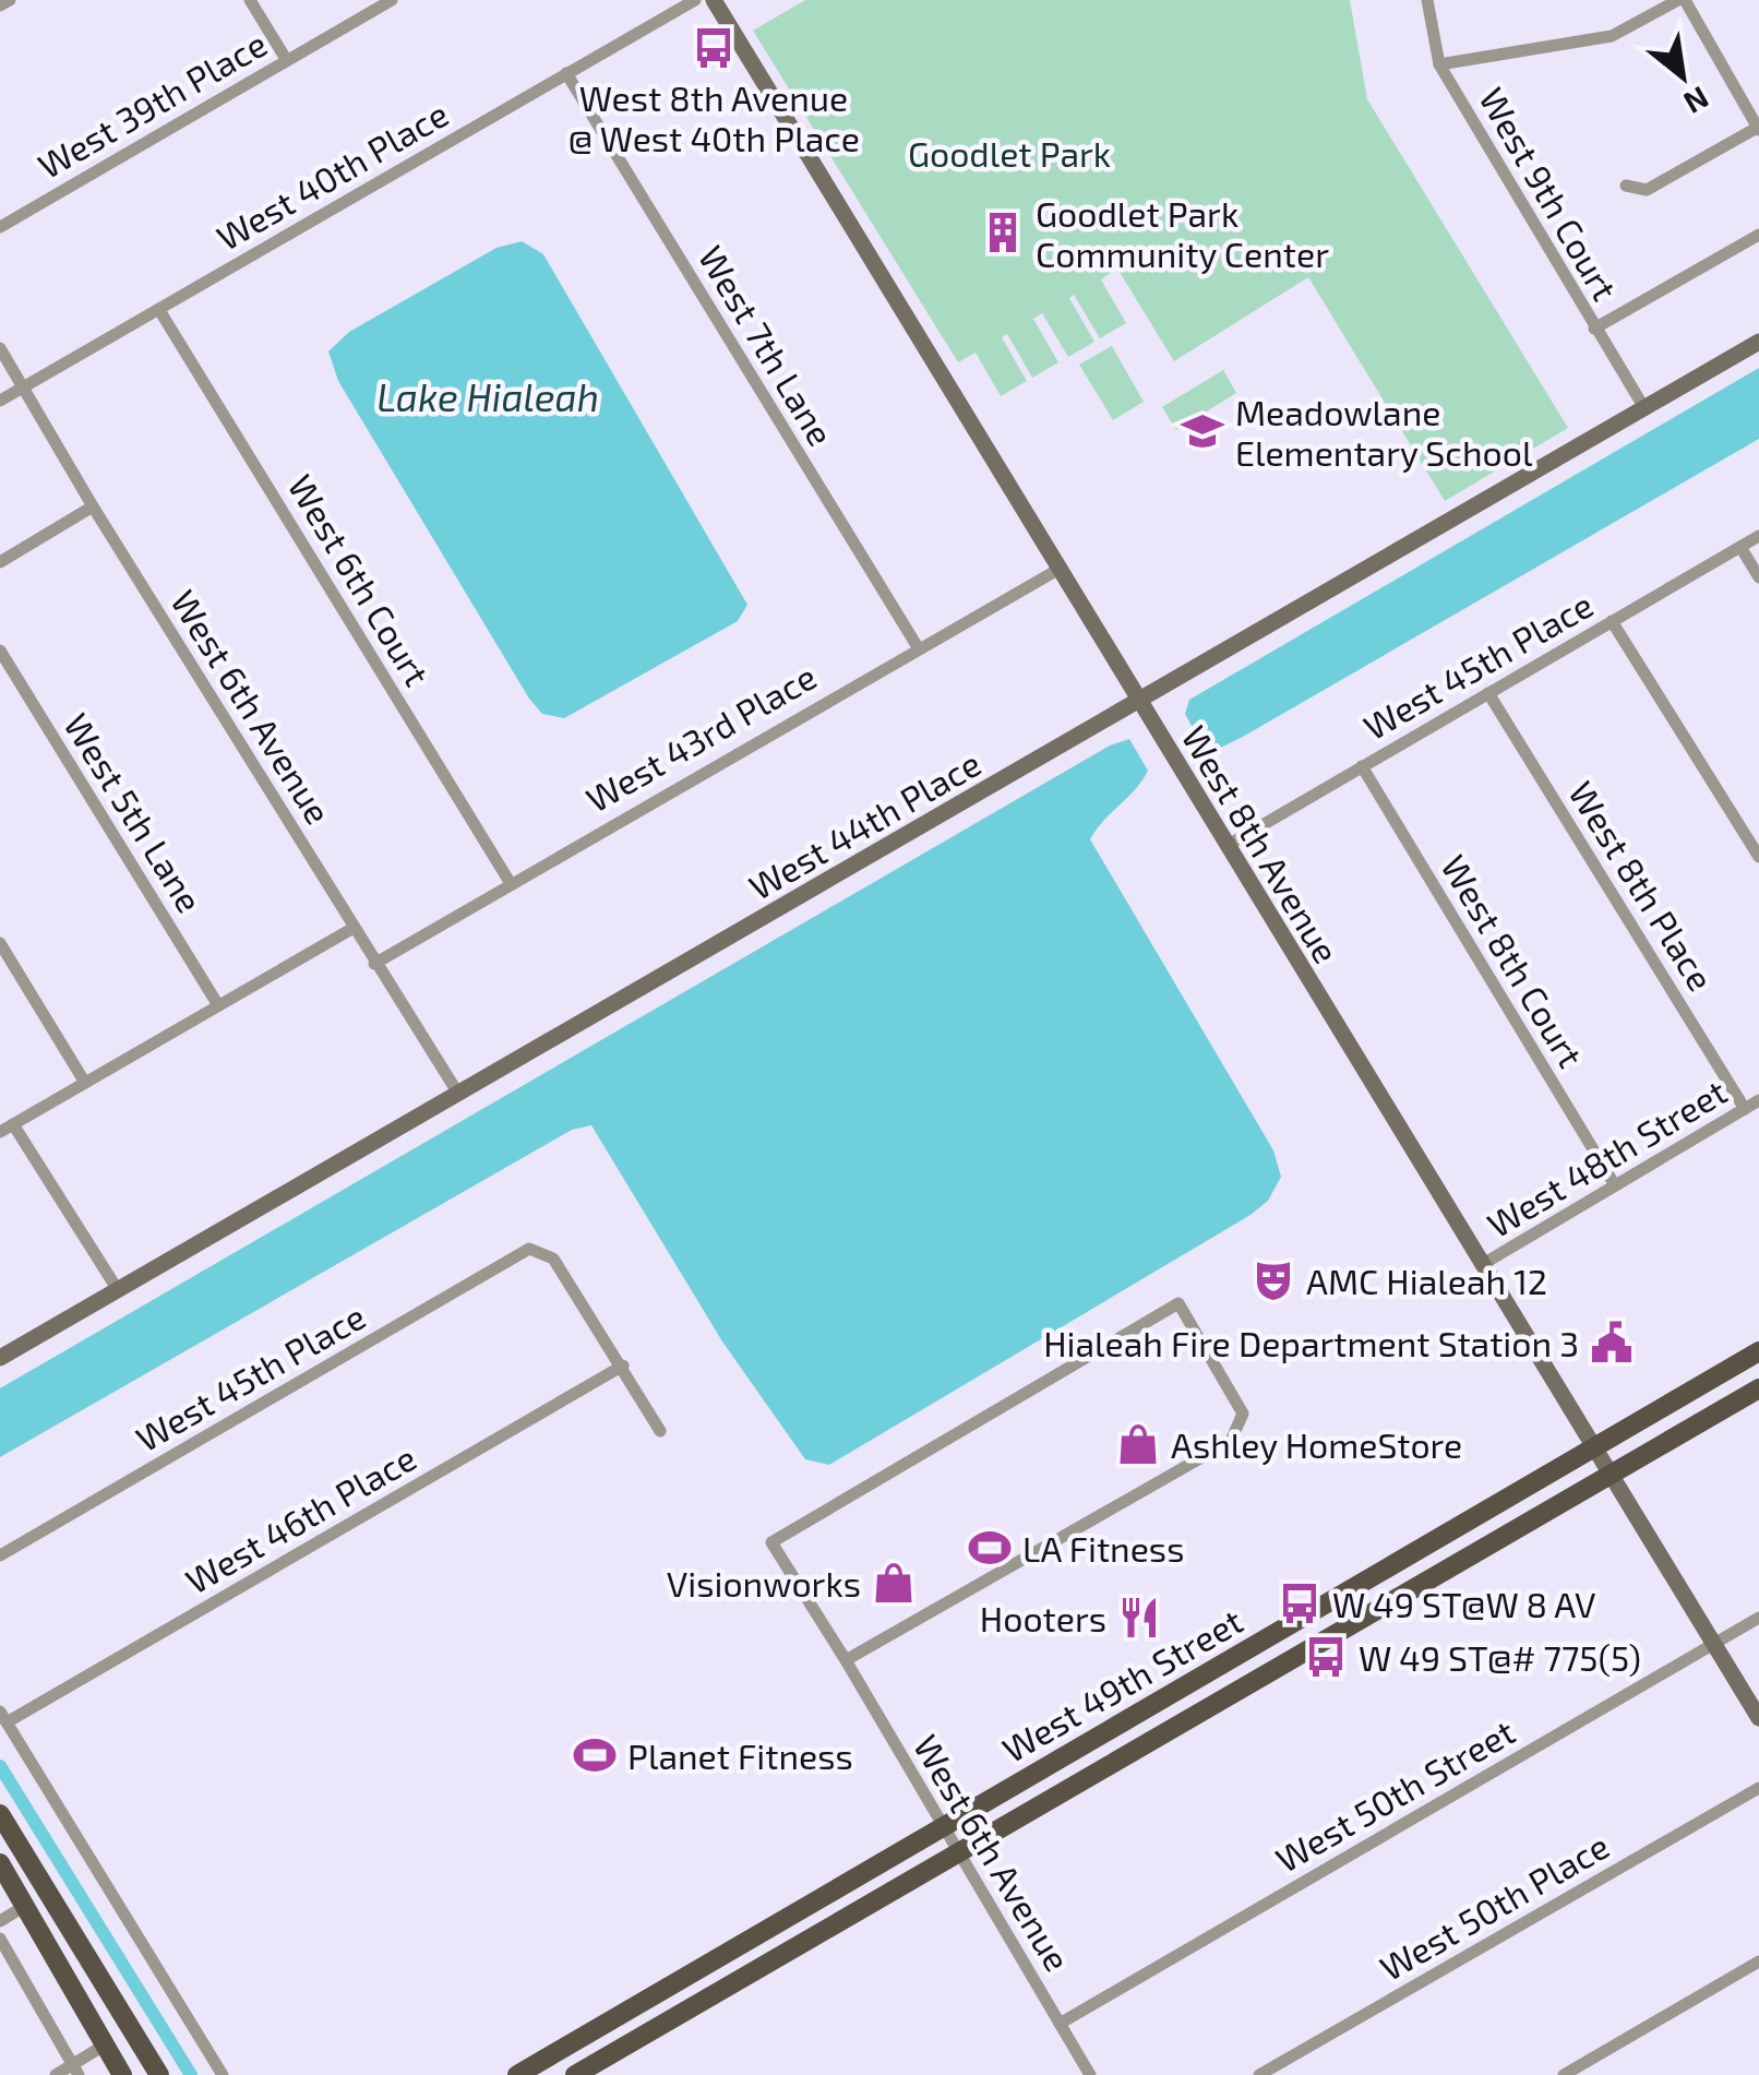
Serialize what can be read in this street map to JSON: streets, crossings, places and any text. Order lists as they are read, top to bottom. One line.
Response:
{"streets":{"main road":["West 49th Street"],"street":["West 39th Place","West 40th Place","West 9th Court","West 7th Lane","West 6th Court","West 45th Place","West 6th Avenue","West 43rd Place","West 5th Lane","West 44th Place","West 8th Avenue","West 8th Place","West 8th Court","West 48th Street","West 46th Place","West 50th Street","West 50th Place"]},"crossings":[["West 40th Place","West 7th Lane"],["West 40th Place","West 6th Court"],["West 40th Place","West 6th Avenue"],["West 9th Court","West 44th Place"],["West 7th Lane","West 43rd Place"],["West 6th Court","West 43rd Place"],["West 45th Place","West 8th Avenue"],["West 45th Place","West 8th Place"],["West 45th Place","West 8th Court"],["West 45th Place","West 46th Place"],["West 6th Avenue","West 43rd Place"],["West 6th Avenue","West 44th Place"],["West 6th Avenue","West 49th Street"],["West 6th Avenue","West 50th Street"],["West 43rd Place","West 8th Avenue"],["West 44th Place","West 8th Avenue"],["West 8th Avenue","West 48th Street"],["West 8th Avenue","West 49th Street"],["West 8th Avenue","West 50th Street"],["West 8th Place","West 48th Street"],["West 8th Court","West 48th Street"]],"water":["Lake Hialeah"],"parks":["Goodlet Park"],"places":{"bus stop":["West 8th Avenue @ West 40th Place","W 49 ST@W 8 AV","W 49 ST@# 775(5)"],"building":["Goodlet Park Community Center"],"school or university":["Meadowlane Elementary School"],"theatre":["AMC Hialeah 12"],"public building":["Hialeah Fire Department Station 3"],"shop":["Ashley HomeStore","Visionworks"],"sports":["LA Fitness","Planet Fitness"],"restaurant":["Hooters"]},"north":"bottom right"}
